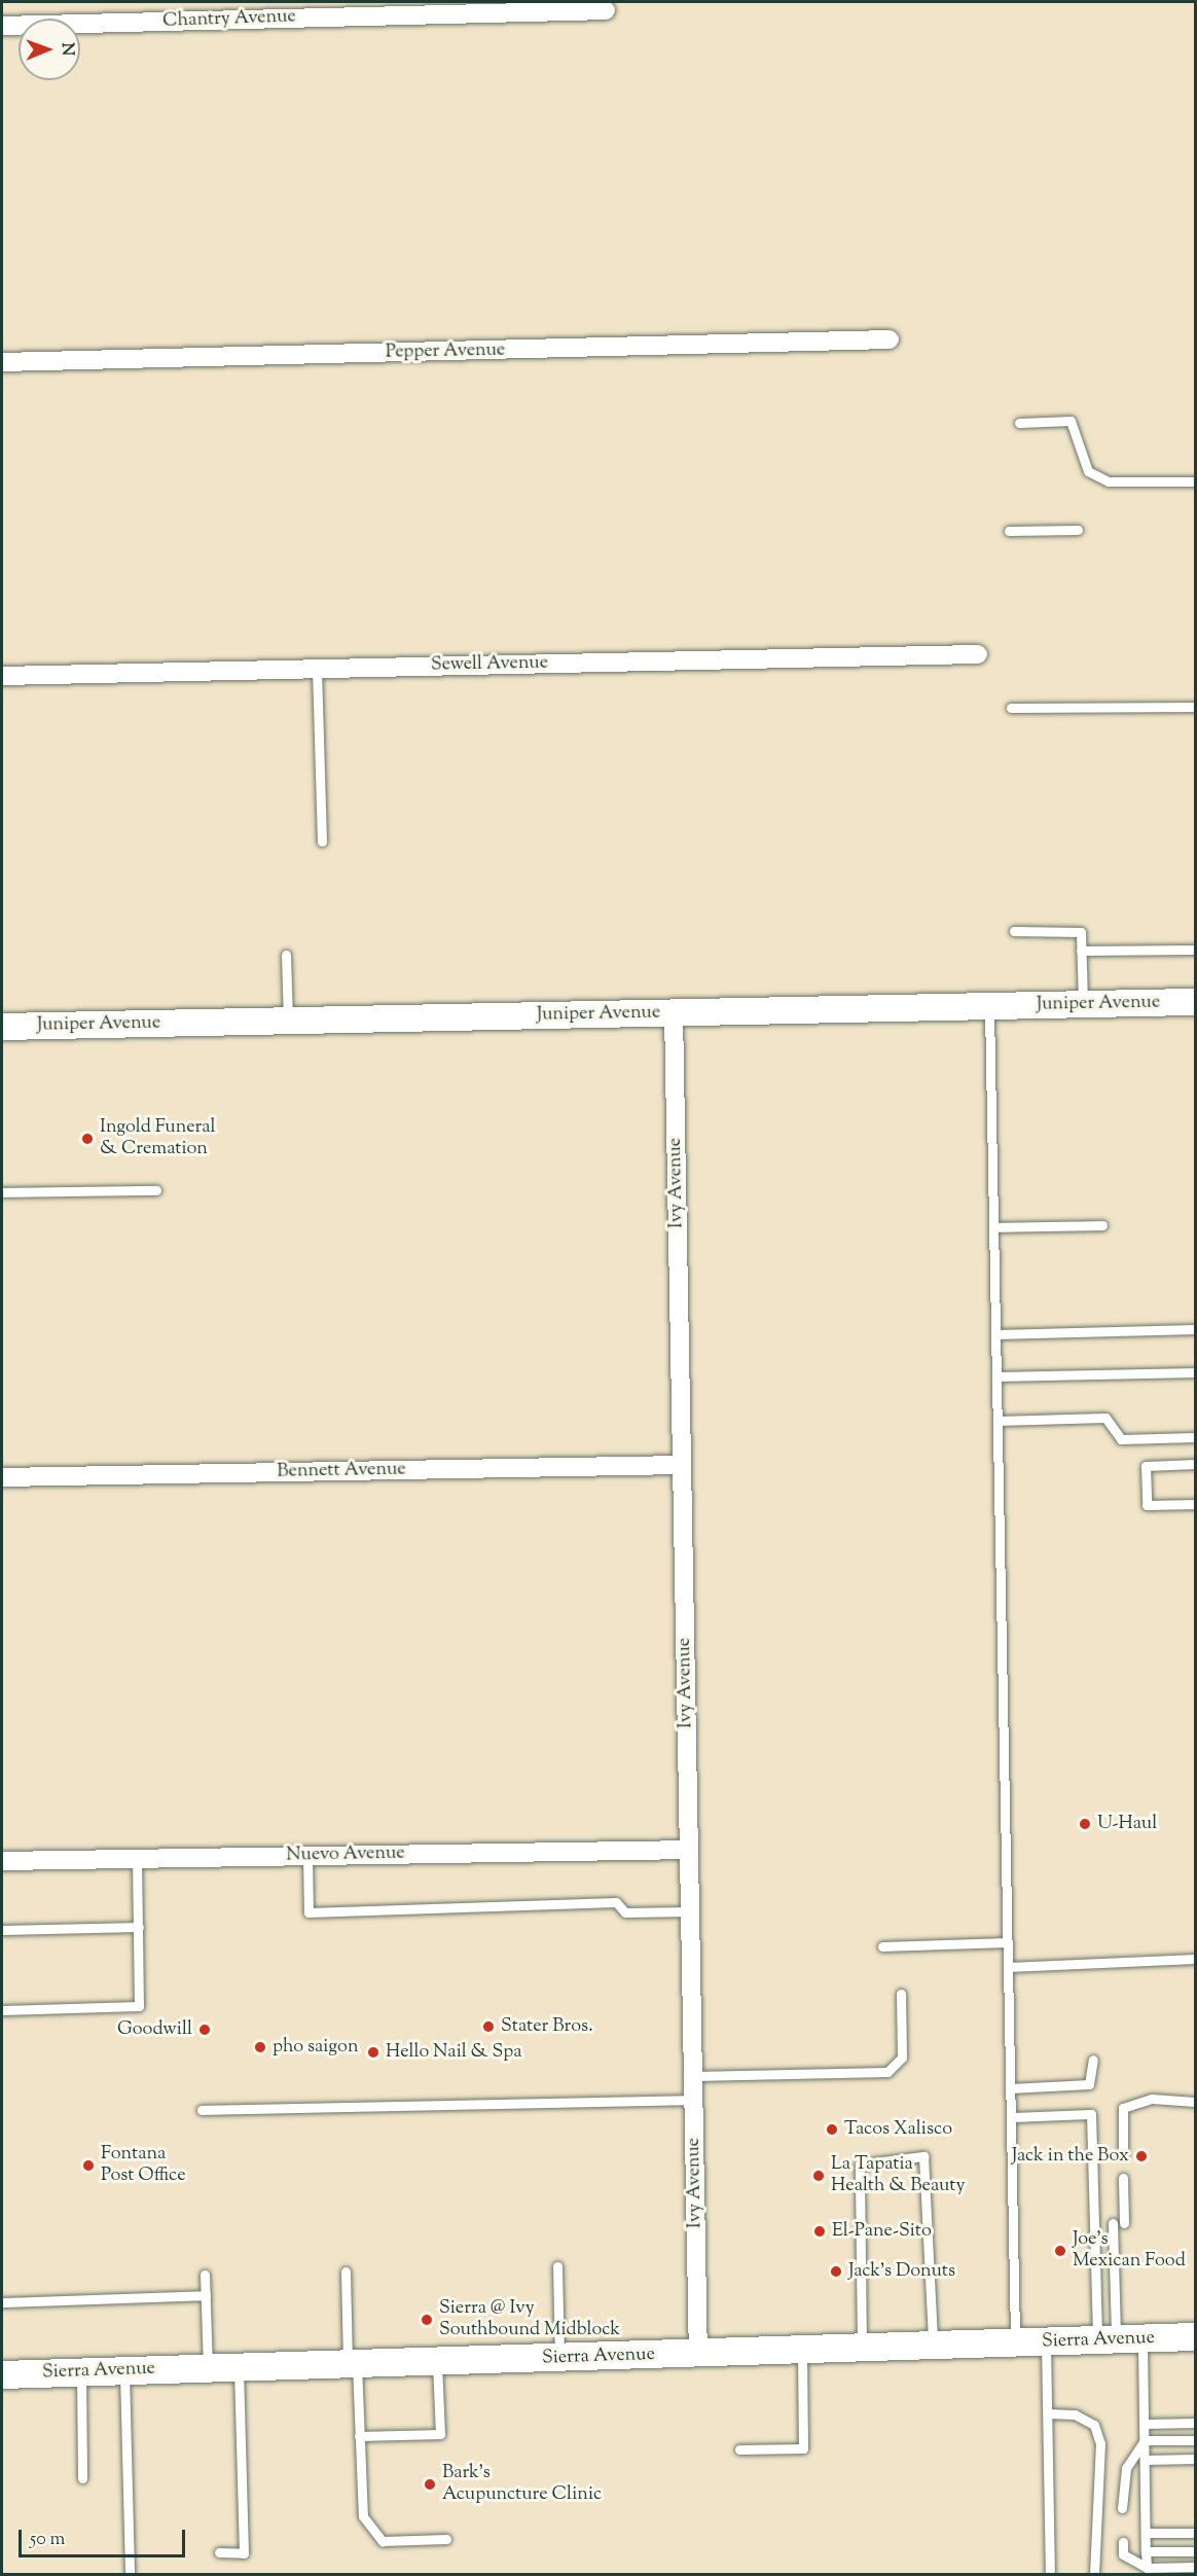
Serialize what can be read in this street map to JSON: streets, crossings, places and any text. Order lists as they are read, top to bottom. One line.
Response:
{"streets":{"main road":["Sierra Avenue"],"street":["Chantry Avenue","Pepper Avenue","Sewell Avenue","Juniper Avenue","Ivy Avenue","Bennett Avenue","Nuevo Avenue"]},"crossings":[["Juniper Avenue","Ivy Avenue"],["Ivy Avenue","Bennett Avenue"],["Ivy Avenue","Nuevo Avenue"],["Ivy Avenue","Sierra Avenue"]],"places":["Ingold Funeral & Cremation","U-Haul","Stater Bros.","Goodwill","pho saigon","Hello Nail & Spa","Tacos Xalisco","Jack in the Box","Fontana Post Office","La Tapatia Health & Beauty","El-Pane-Sito","Joe's Mexican Food","Jack's Donuts","Sierra @ Ivy Southbound Midblock","Bark's Acupuncture Clinic"],"scale_bar":"50 m","north":"right"}
